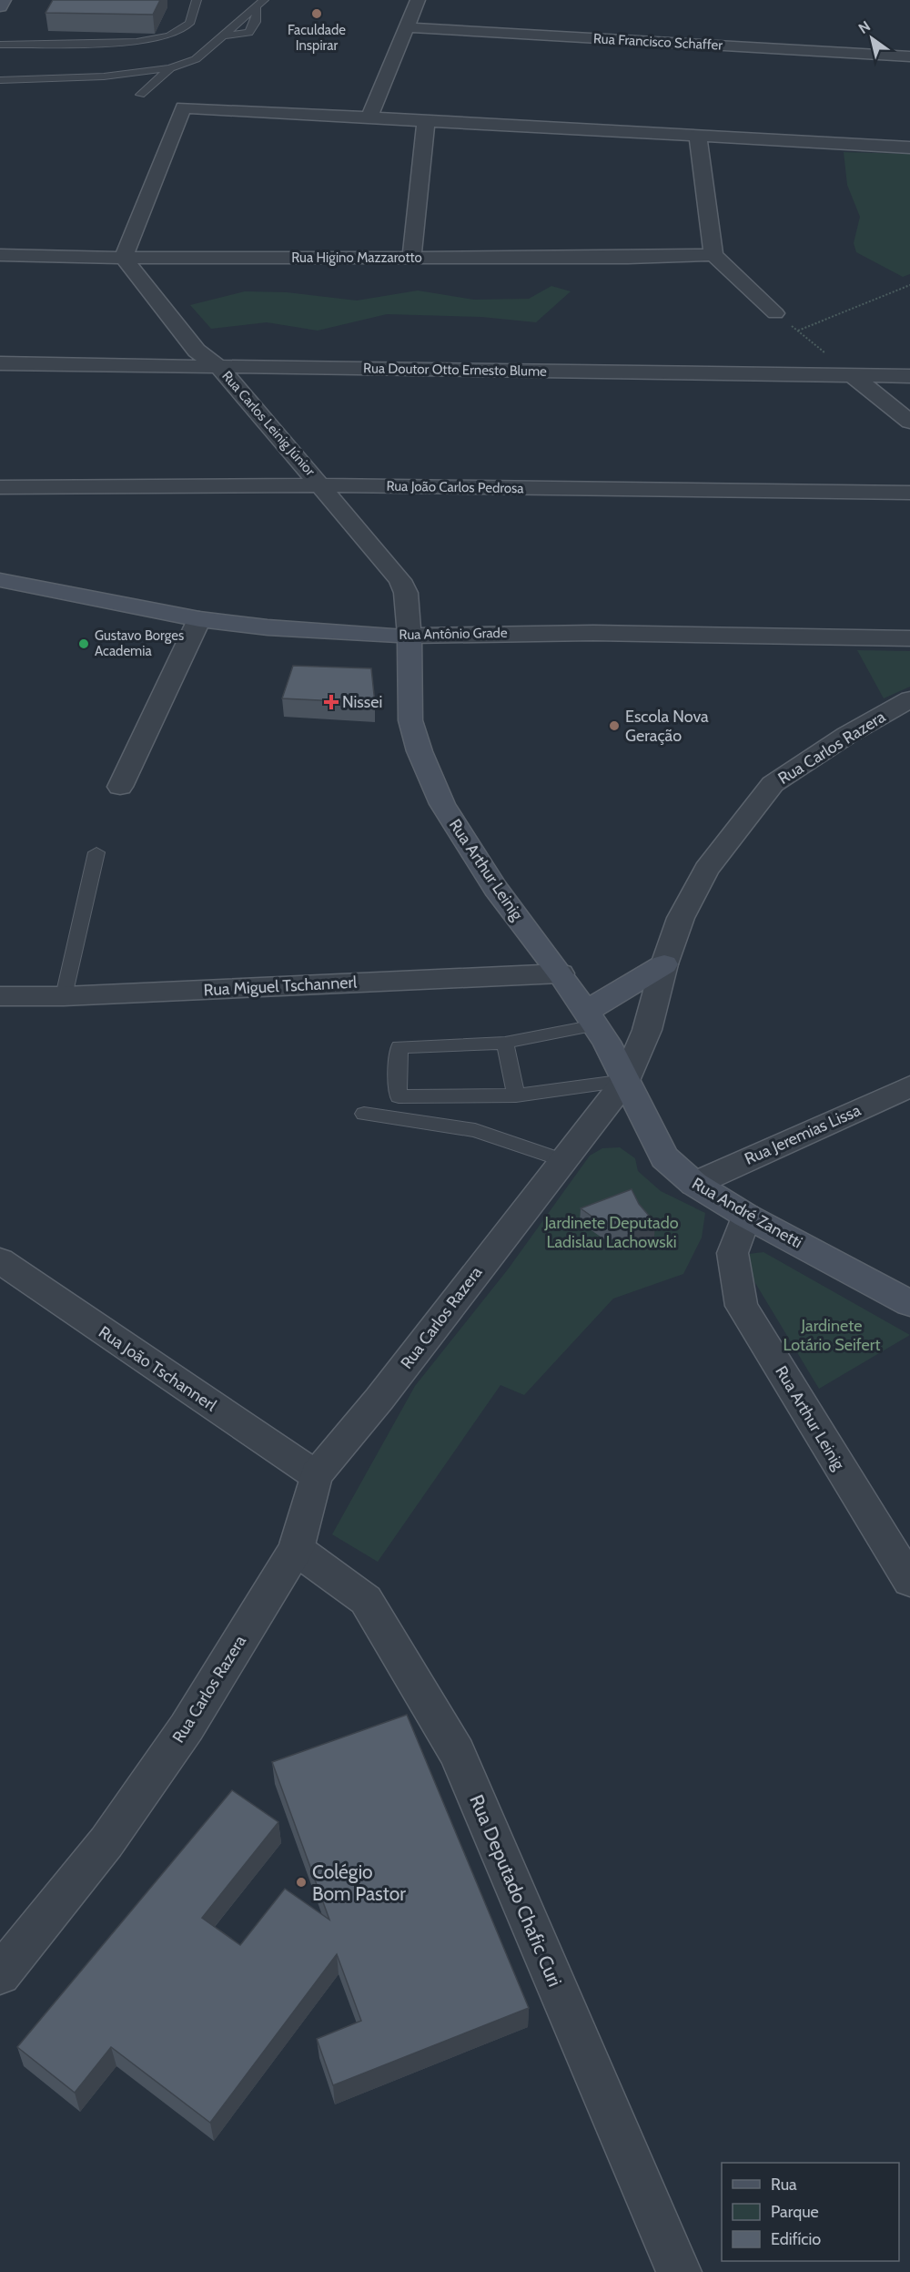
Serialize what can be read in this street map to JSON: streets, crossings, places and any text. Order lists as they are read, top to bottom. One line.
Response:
{"streets":{"main road":["Rua Antônio Grade","Rua Arthur Leinig","Rua André Zanetti"],"street":["Rua Francisco Schaffer","Rua Higino Mazzarotto","Rua Doutor Otto Ernesto Blume","Rua Carlos Leinig Júnior","Rua João Carlos Pedrosa","Rua Carlos Razera","Rua Miguel Tschannerl","Rua Jeremias Lissa","Rua João Tschannerl","Rua Deputado Chafic Curi"]},"crossings":[["Rua Higino Mazzarotto","Rua Carlos Leinig Júnior"],["Rua Doutor Otto Ernesto Blume","Rua Carlos Leinig Júnior"],["Rua Carlos Leinig Júnior","Rua João Carlos Pedrosa"],["Rua Carlos Leinig Júnior","Rua Antônio Grade"],["Rua Carlos Leinig Júnior","Rua Arthur Leinig"],["Rua Antônio Grade","Rua Arthur Leinig"],["Rua Carlos Razera","Rua Arthur Leinig"],["Rua Carlos Razera","Rua André Zanetti"],["Rua Carlos Razera","Rua João Tschannerl"],["Rua Carlos Razera","Rua Deputado Chafic Curi"],["Rua Arthur Leinig","Rua Miguel Tschannerl"],["Rua Arthur Leinig","Rua André Zanetti"],["Rua Jeremias Lissa","Rua André Zanetti"]],"parks":["Jardinete Deputado Ladislau Lachowski","Jardinete Lotário Seifert"],"places":{"other":["Faculdade Inspirar","Gustavo Borges Academia","Escola Nova Geração","Colégio Bom Pastor"],"health":["Nissei"]},"legend":["Rua","Parque","Edifício"],"north":"top left"}
